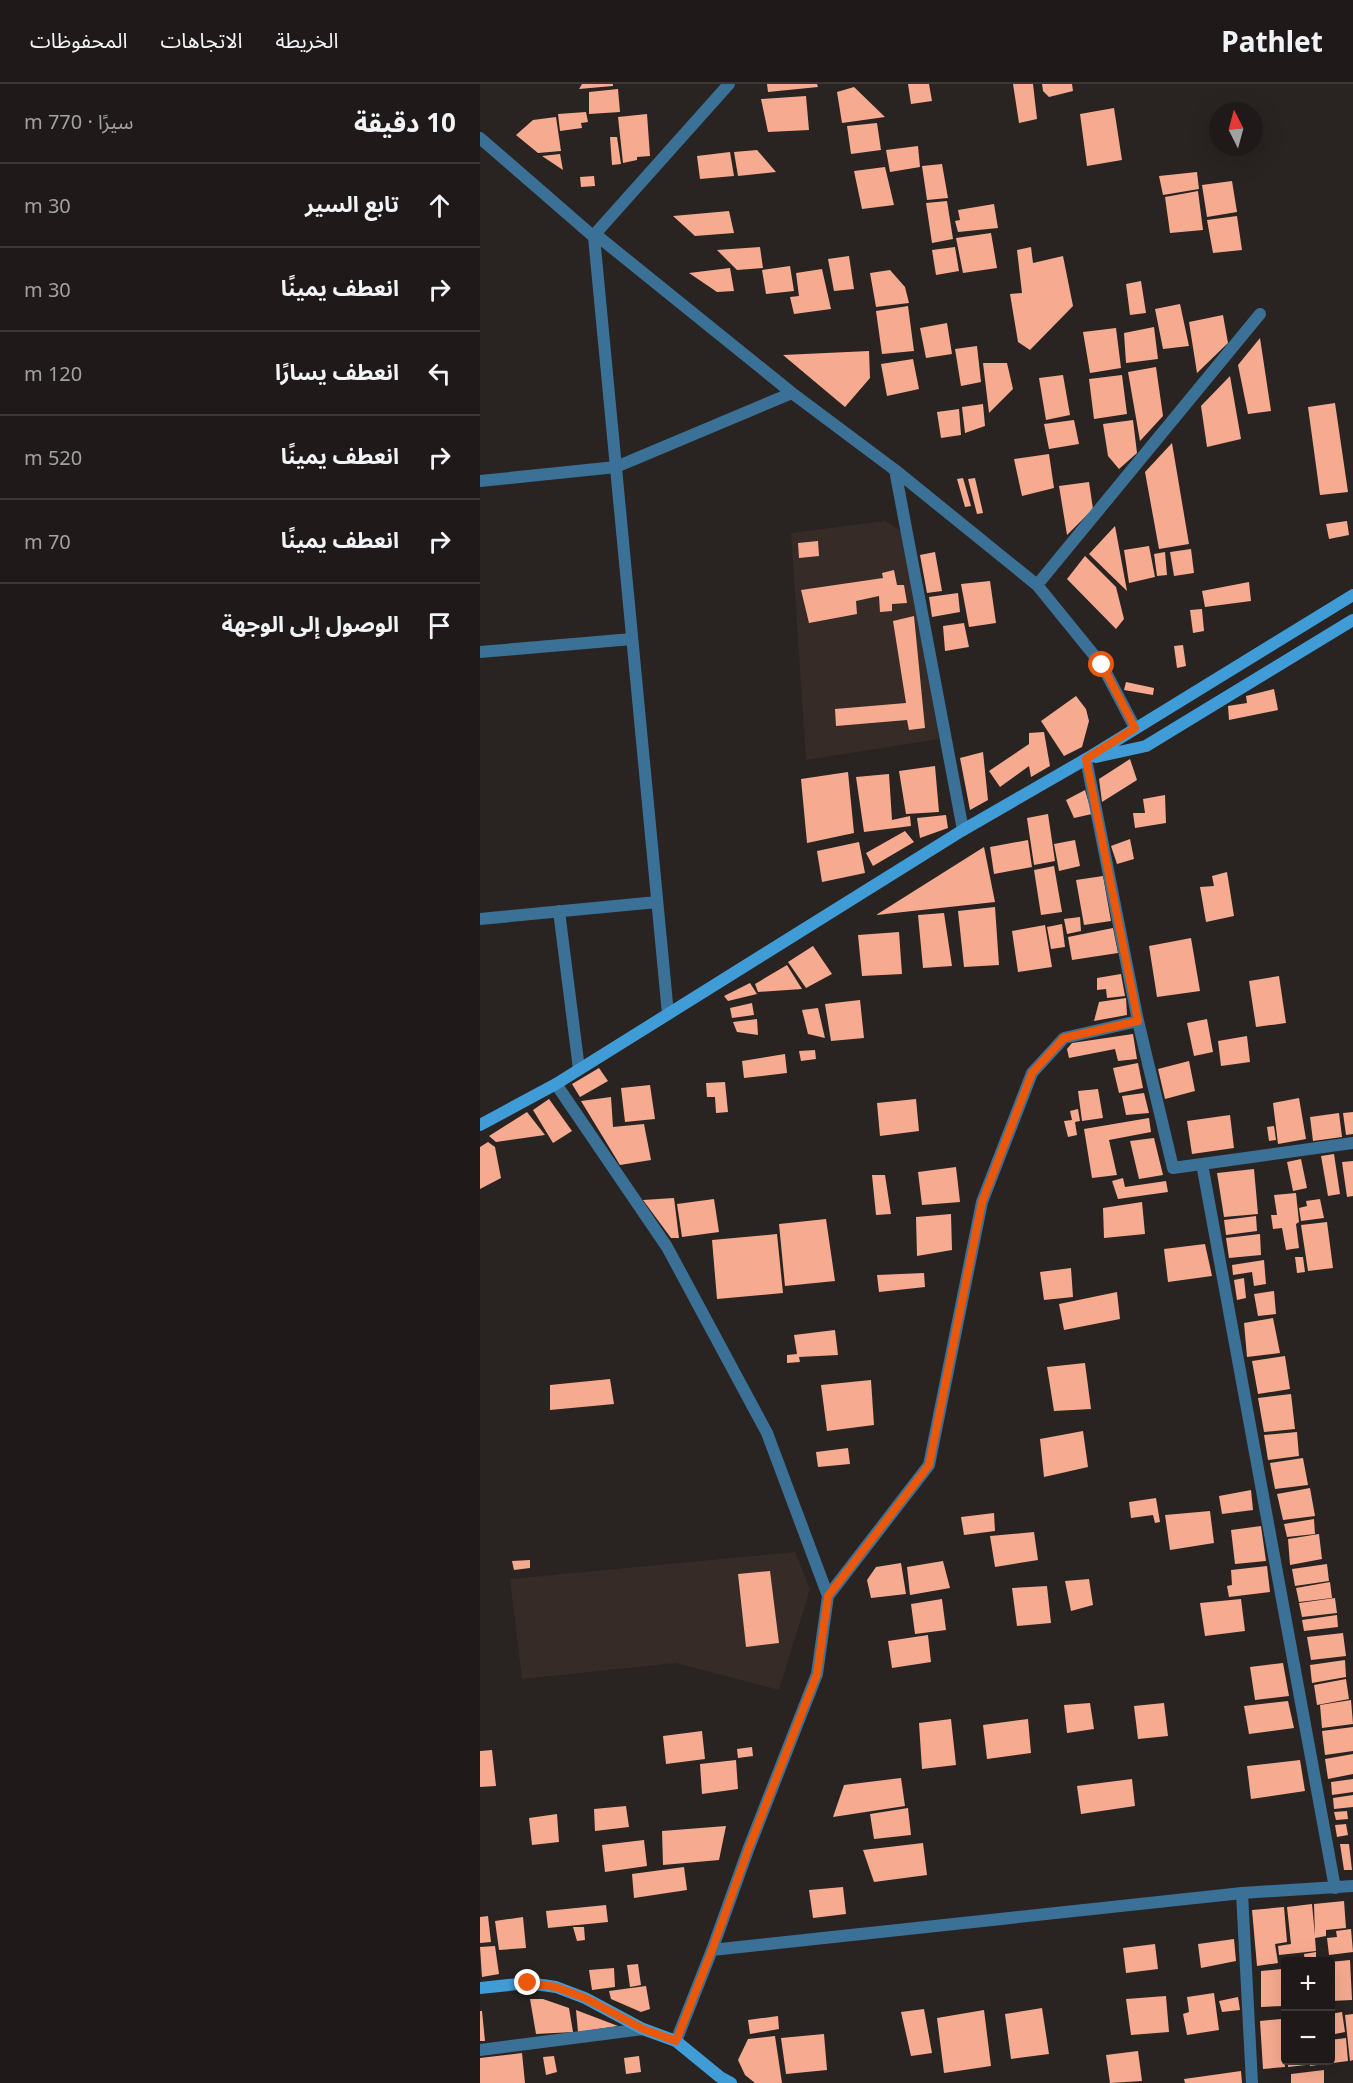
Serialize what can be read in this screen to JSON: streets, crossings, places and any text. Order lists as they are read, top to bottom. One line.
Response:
{"north":"top","page":{"header":"Pathlet","nav":["الخريطة","الاتجاهات","المحفوظات"],"heading":["10 دقيقة","سيرًا · 770 m"],"list":[["تابع السير","30 m"],["انعطف يمينًا","30 m"],["انعطف يسارًا","120 m"],["انعطف يمينًا","520 m"],["انعطف يمينًا","70 m"],"الوصول إلى الوجهة"],"map_buttons":["+","−"]}}
